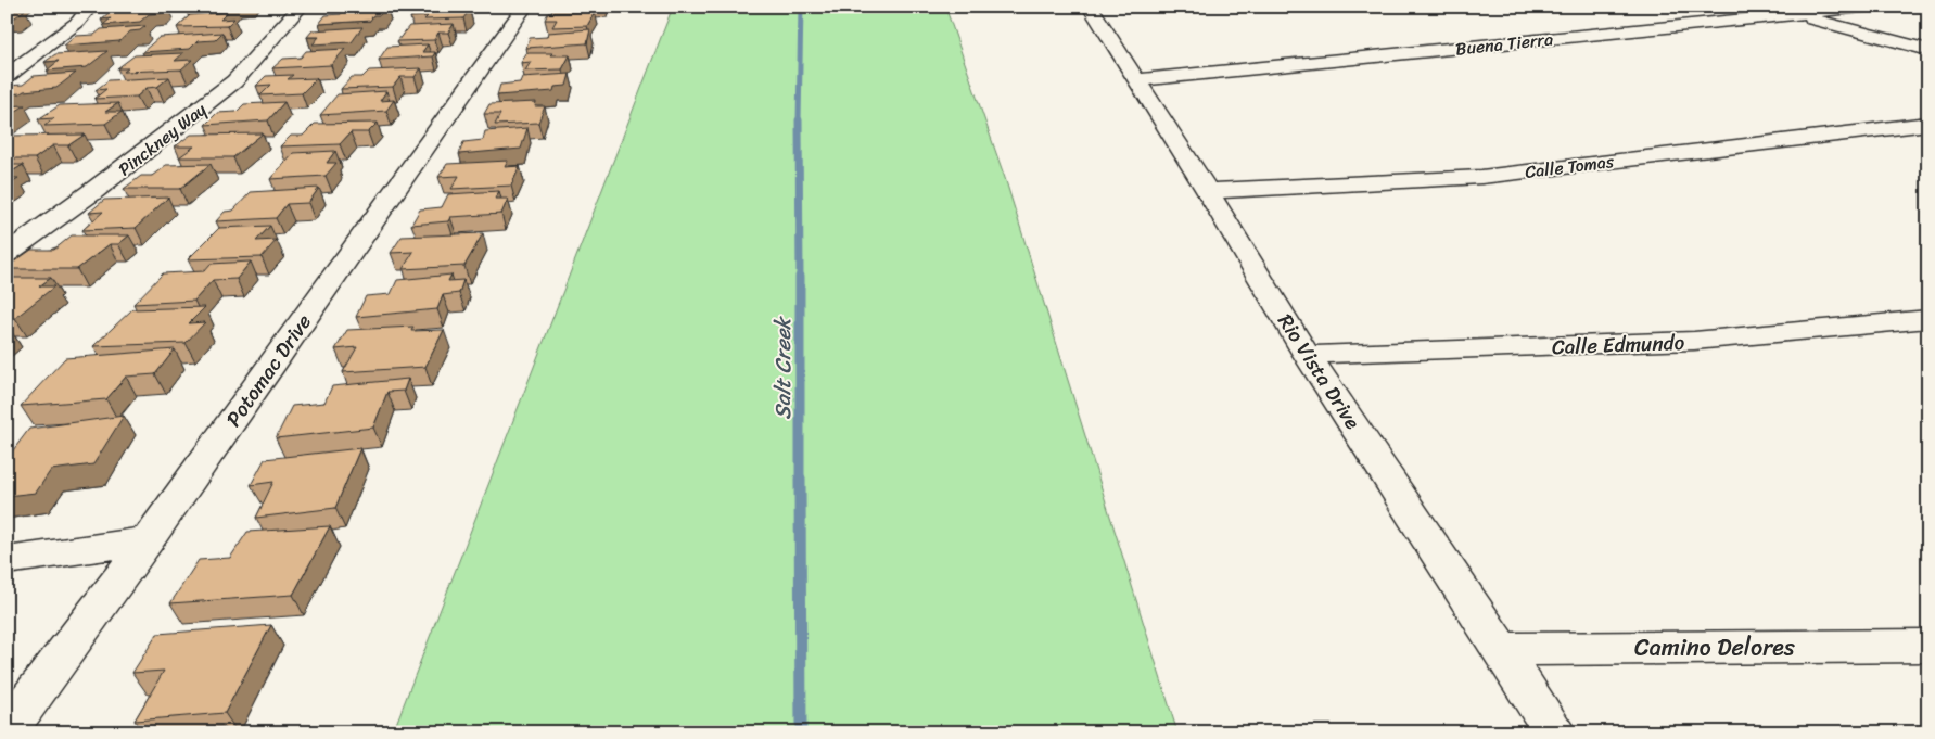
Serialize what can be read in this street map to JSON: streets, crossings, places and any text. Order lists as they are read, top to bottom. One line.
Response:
{"streets":{"street":["Buena Tierra","Pinckney Way","Calle Tomas","Calle Edmundo","Potomac Drive","Rio Vista Drive","Camino Delores"]},"crossings":[["Buena Tierra","Rio Vista Drive"],["Calle Tomas","Rio Vista Drive"],["Calle Edmundo","Rio Vista Drive"],["Rio Vista Drive","Camino Delores"]],"water":["Salt Creek"]}
